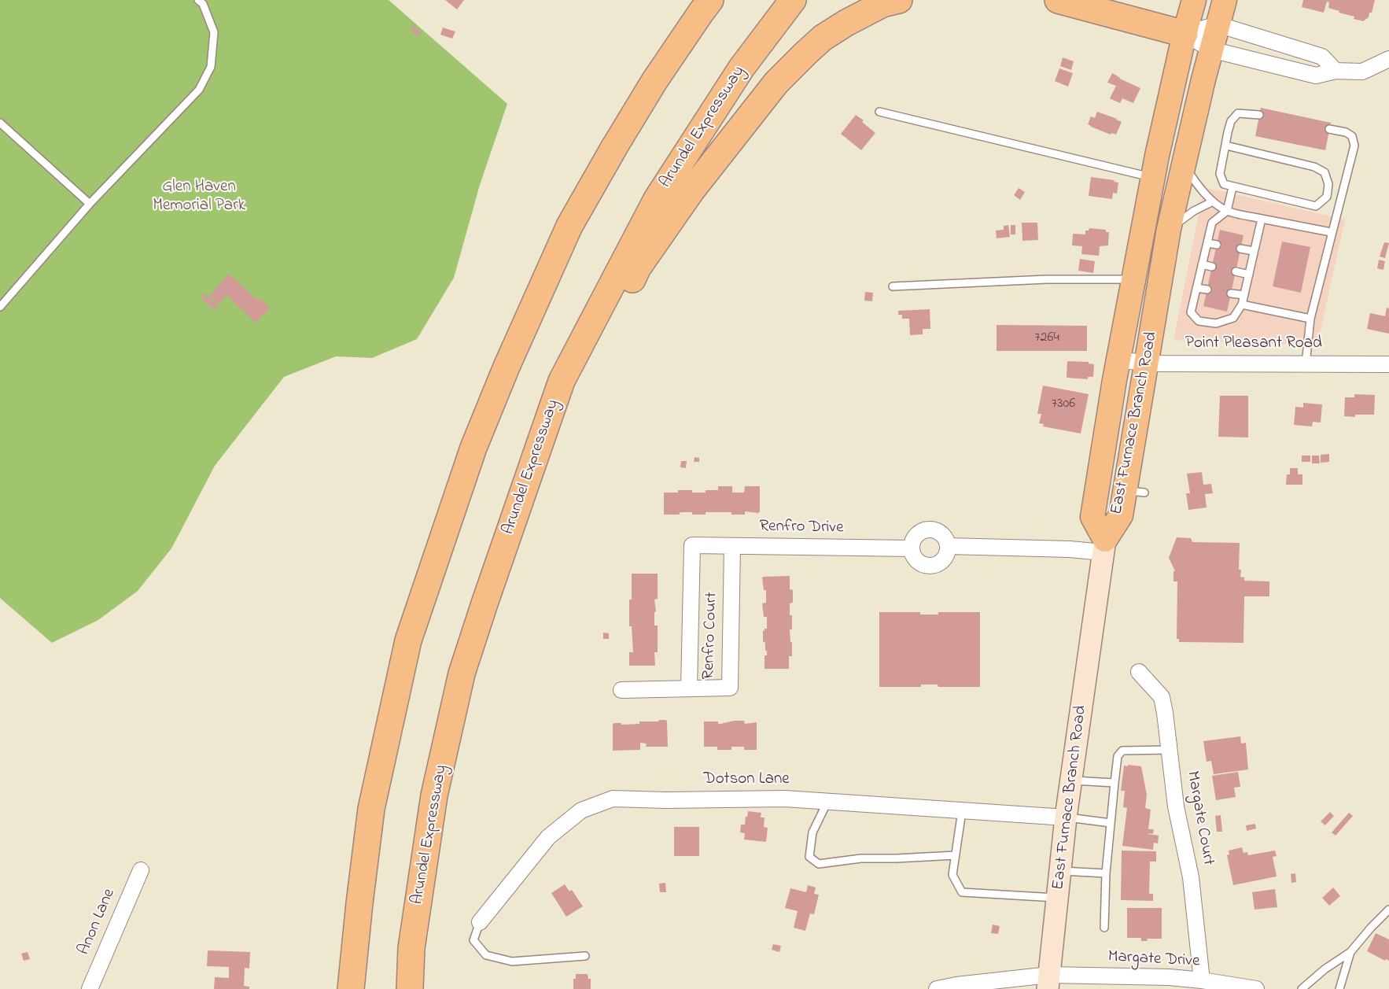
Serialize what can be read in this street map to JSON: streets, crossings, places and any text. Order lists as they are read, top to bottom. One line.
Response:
{"streets":{"highway":["Arundel Expressway"],"main road":["East Furnace Branch Road"],"street":["Point Pleasant Road","Renfro Drive","Renfro Court","Dotson Lane","Margate Court","Anon Lane","Margate Drive"]},"crossings":[["Point Pleasant Road","East Furnace Branch Road"],["East Furnace Branch Road","Dotson Lane"],["East Furnace Branch Road","Margate Drive"],["Renfro Drive","Renfro Court"],["Margate Court","Margate Drive"]],"parks":["Glen Haven Memorial Park"],"house_numbers":["7264","7306"]}
